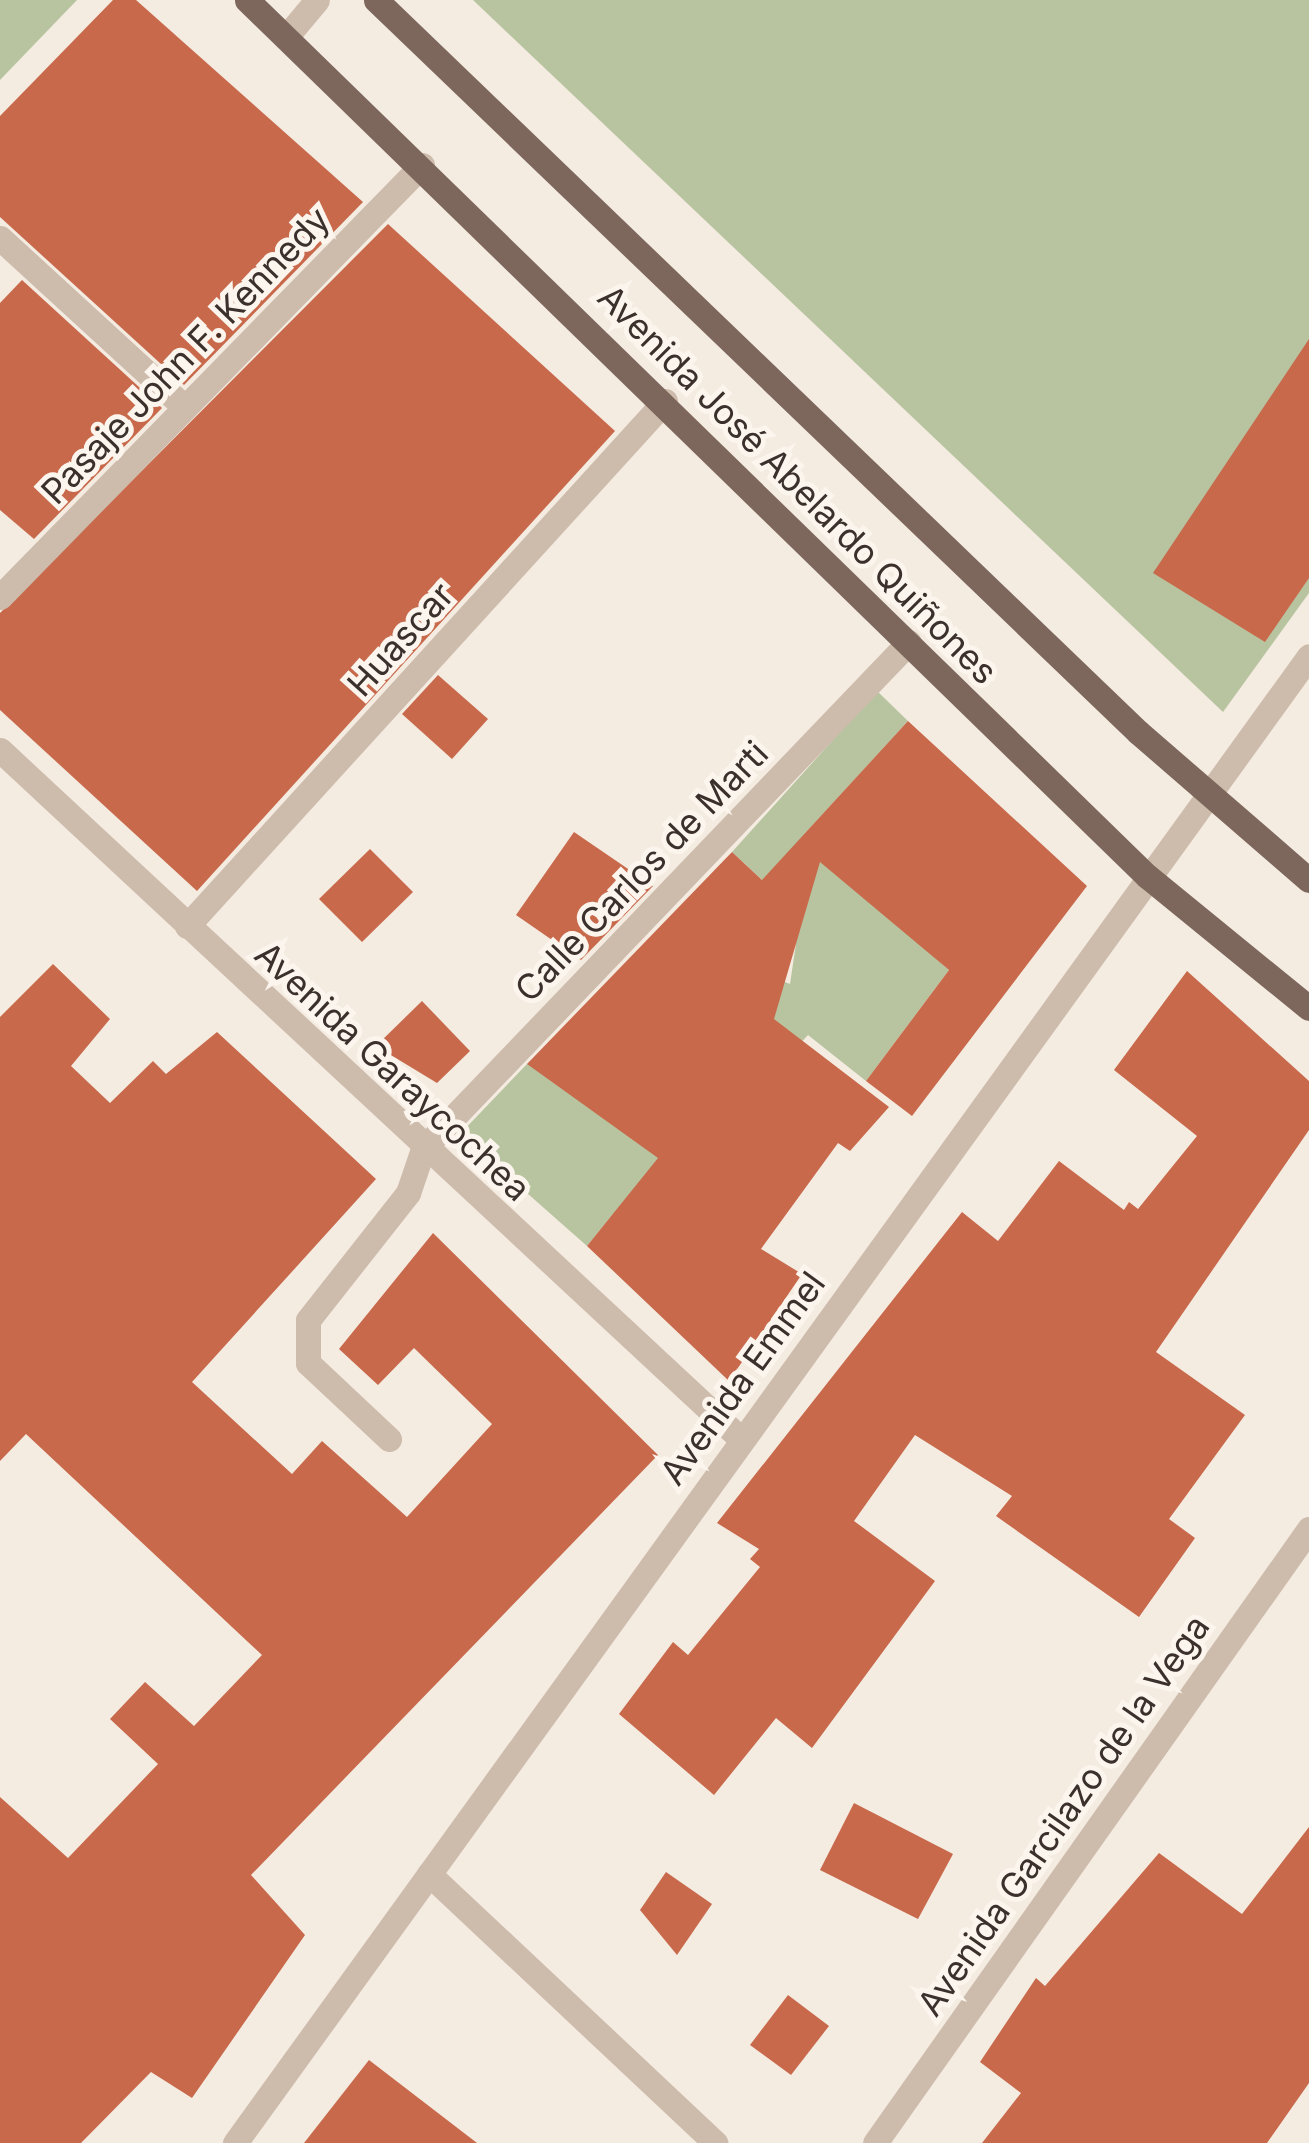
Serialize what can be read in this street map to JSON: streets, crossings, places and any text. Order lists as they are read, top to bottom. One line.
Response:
{"streets":{"main road":["Avenida José Abelardo Quiñones"],"street":["Pasaje John F. Kennedy","Huascar","Calle Carlos de Marti","Avenida Garaycochea","Avenida Emmel","Avenida Garcilazo de la Vega"]},"crossings":[["Pasaje John F. Kennedy","Avenida José Abelardo Quiñones"],["Avenida José Abelardo Quiñones","Huascar"],["Avenida José Abelardo Quiñones","Calle Carlos de Marti"],["Avenida José Abelardo Quiñones","Avenida Emmel"],["Huascar","Avenida Garaycochea"],["Calle Carlos de Marti","Avenida Garaycochea"],["Avenida Garaycochea","Avenida Emmel"]]}
